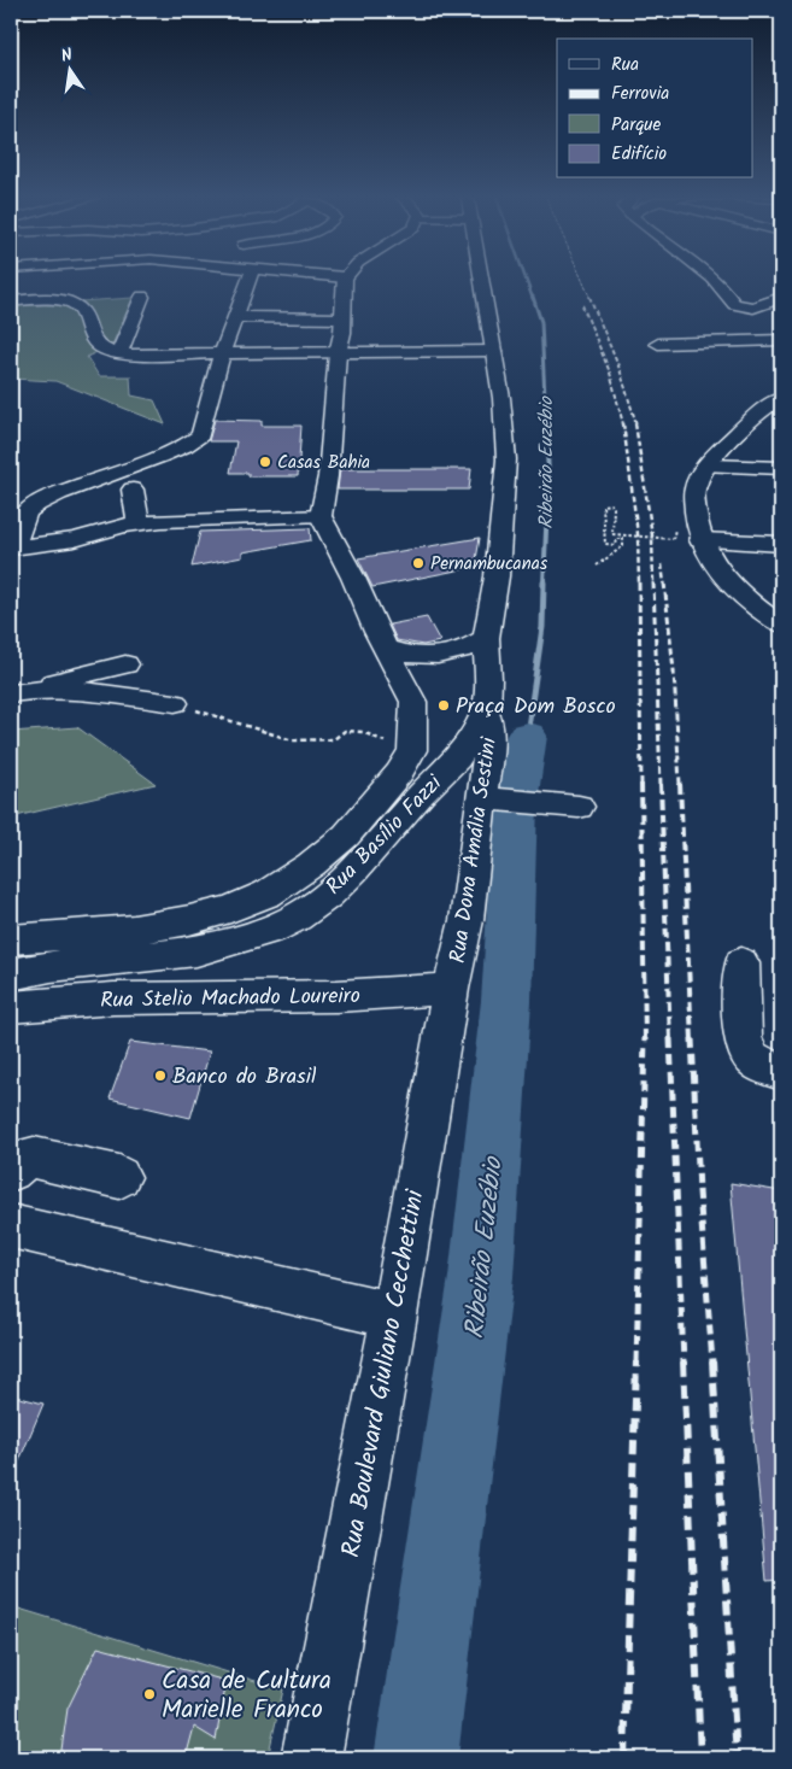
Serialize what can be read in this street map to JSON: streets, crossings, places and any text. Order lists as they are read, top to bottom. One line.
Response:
{"streets":{"street":["Rua Basílio Fazzi","Rua Dona Amália Sestini","Rua Stelio Machado Loureiro","Rua Boulevard Giuliano Cecchettini"]},"crossings":[["Rua Basílio Fazzi","Rua Dona Amália Sestini"],["Rua Dona Amália Sestini","Rua Stelio Machado Loureiro"],["Rua Dona Amália Sestini","Rua Boulevard Giuliano Cecchettini"],["Rua Stelio Machado Loureiro","Rua Boulevard Giuliano Cecchettini"]],"water":["Ribeirão Euzébio"],"places":["Casas Bahia","Pernambucanas","Praça Dom Bosco","Banco do Brasil","Casa de Cultura Marielle Franco"],"legend":["Rua","Ferrovia","Parque","Edifício"],"north":"top"}
